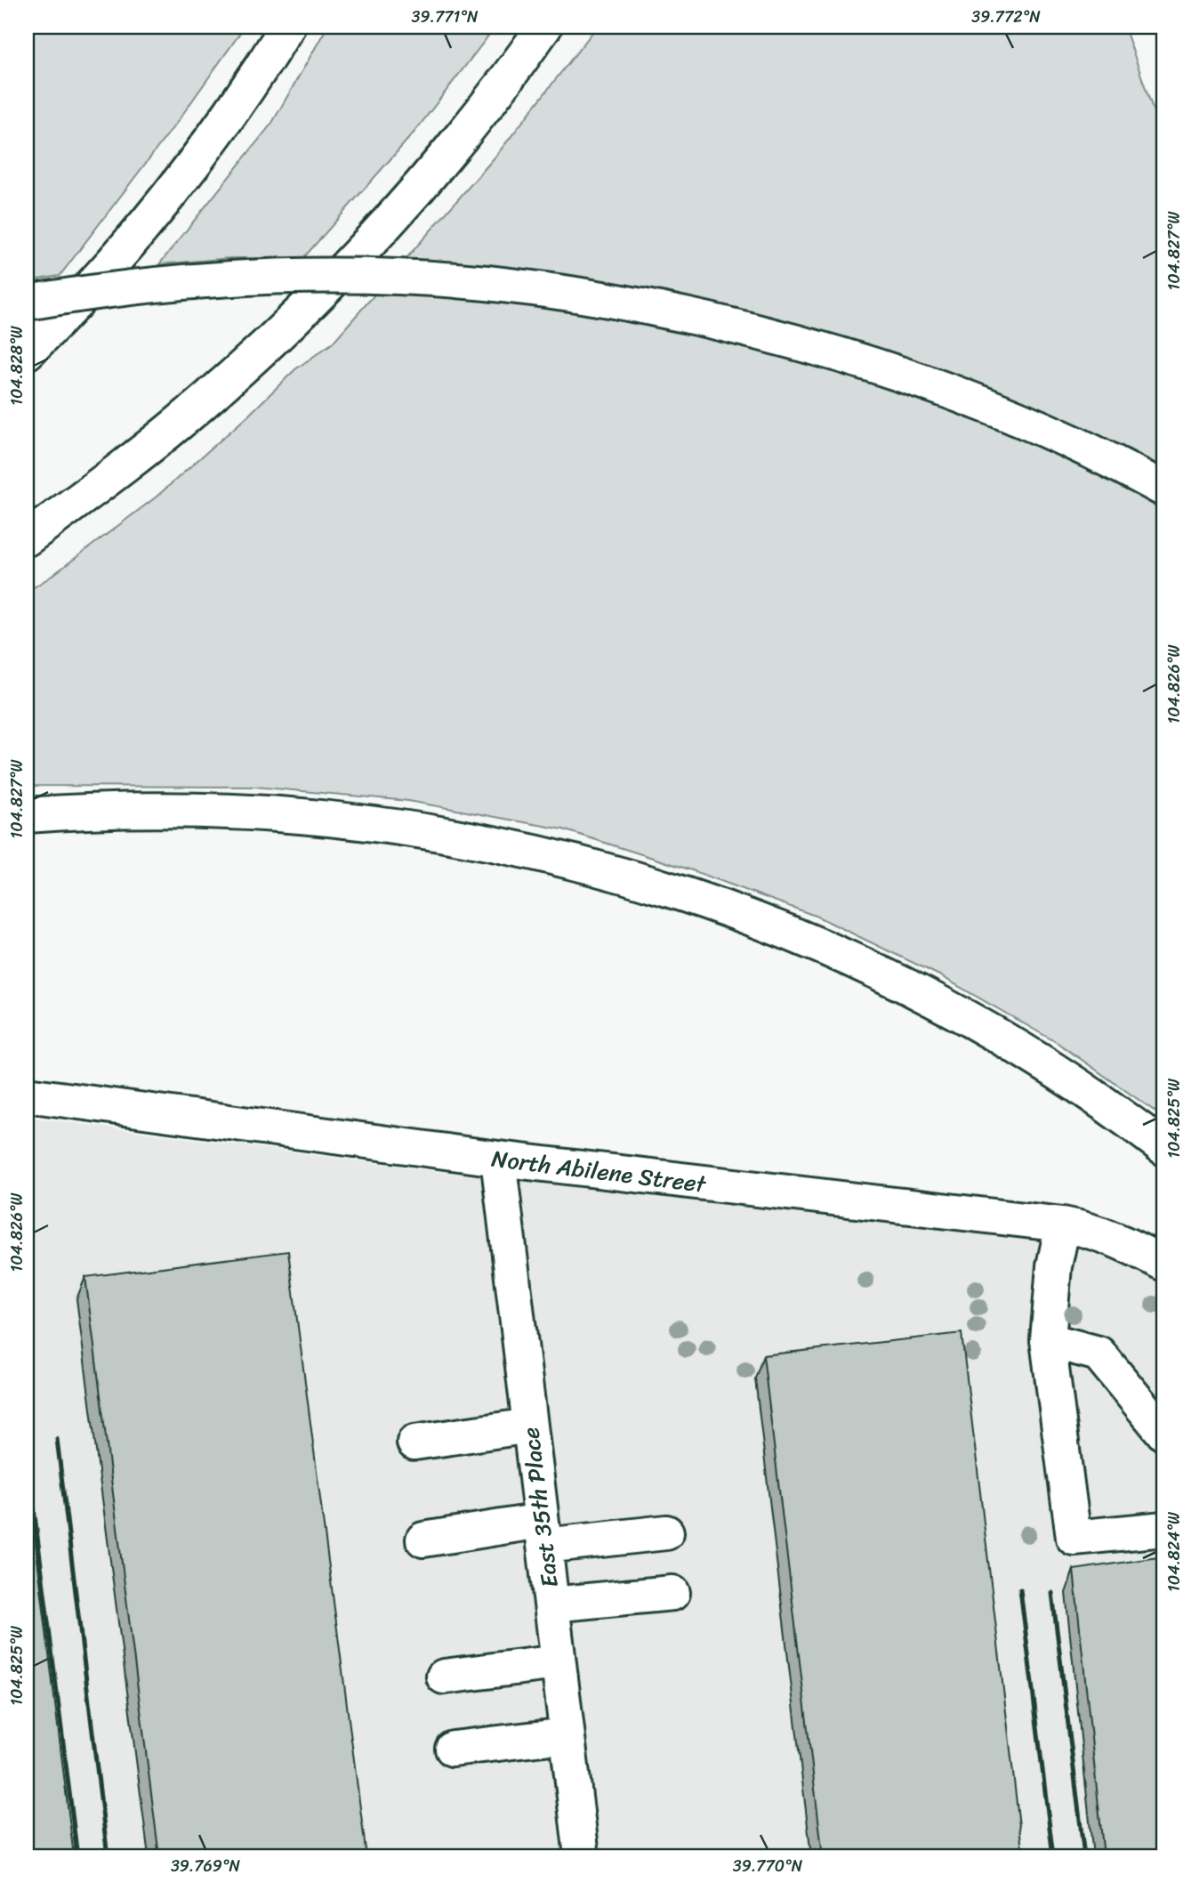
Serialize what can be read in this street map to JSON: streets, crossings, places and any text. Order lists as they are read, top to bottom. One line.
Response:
{"streets":{"main road":["North Abilene Street","East 35th Place"]},"crossings":[["North Abilene Street","East 35th Place"]],"coordinates":["39.771°N","39.772°N","104.827°W","104.828°W","104.826°W","104.825°W","104.824°W","39.769°N","39.770°N"]}
